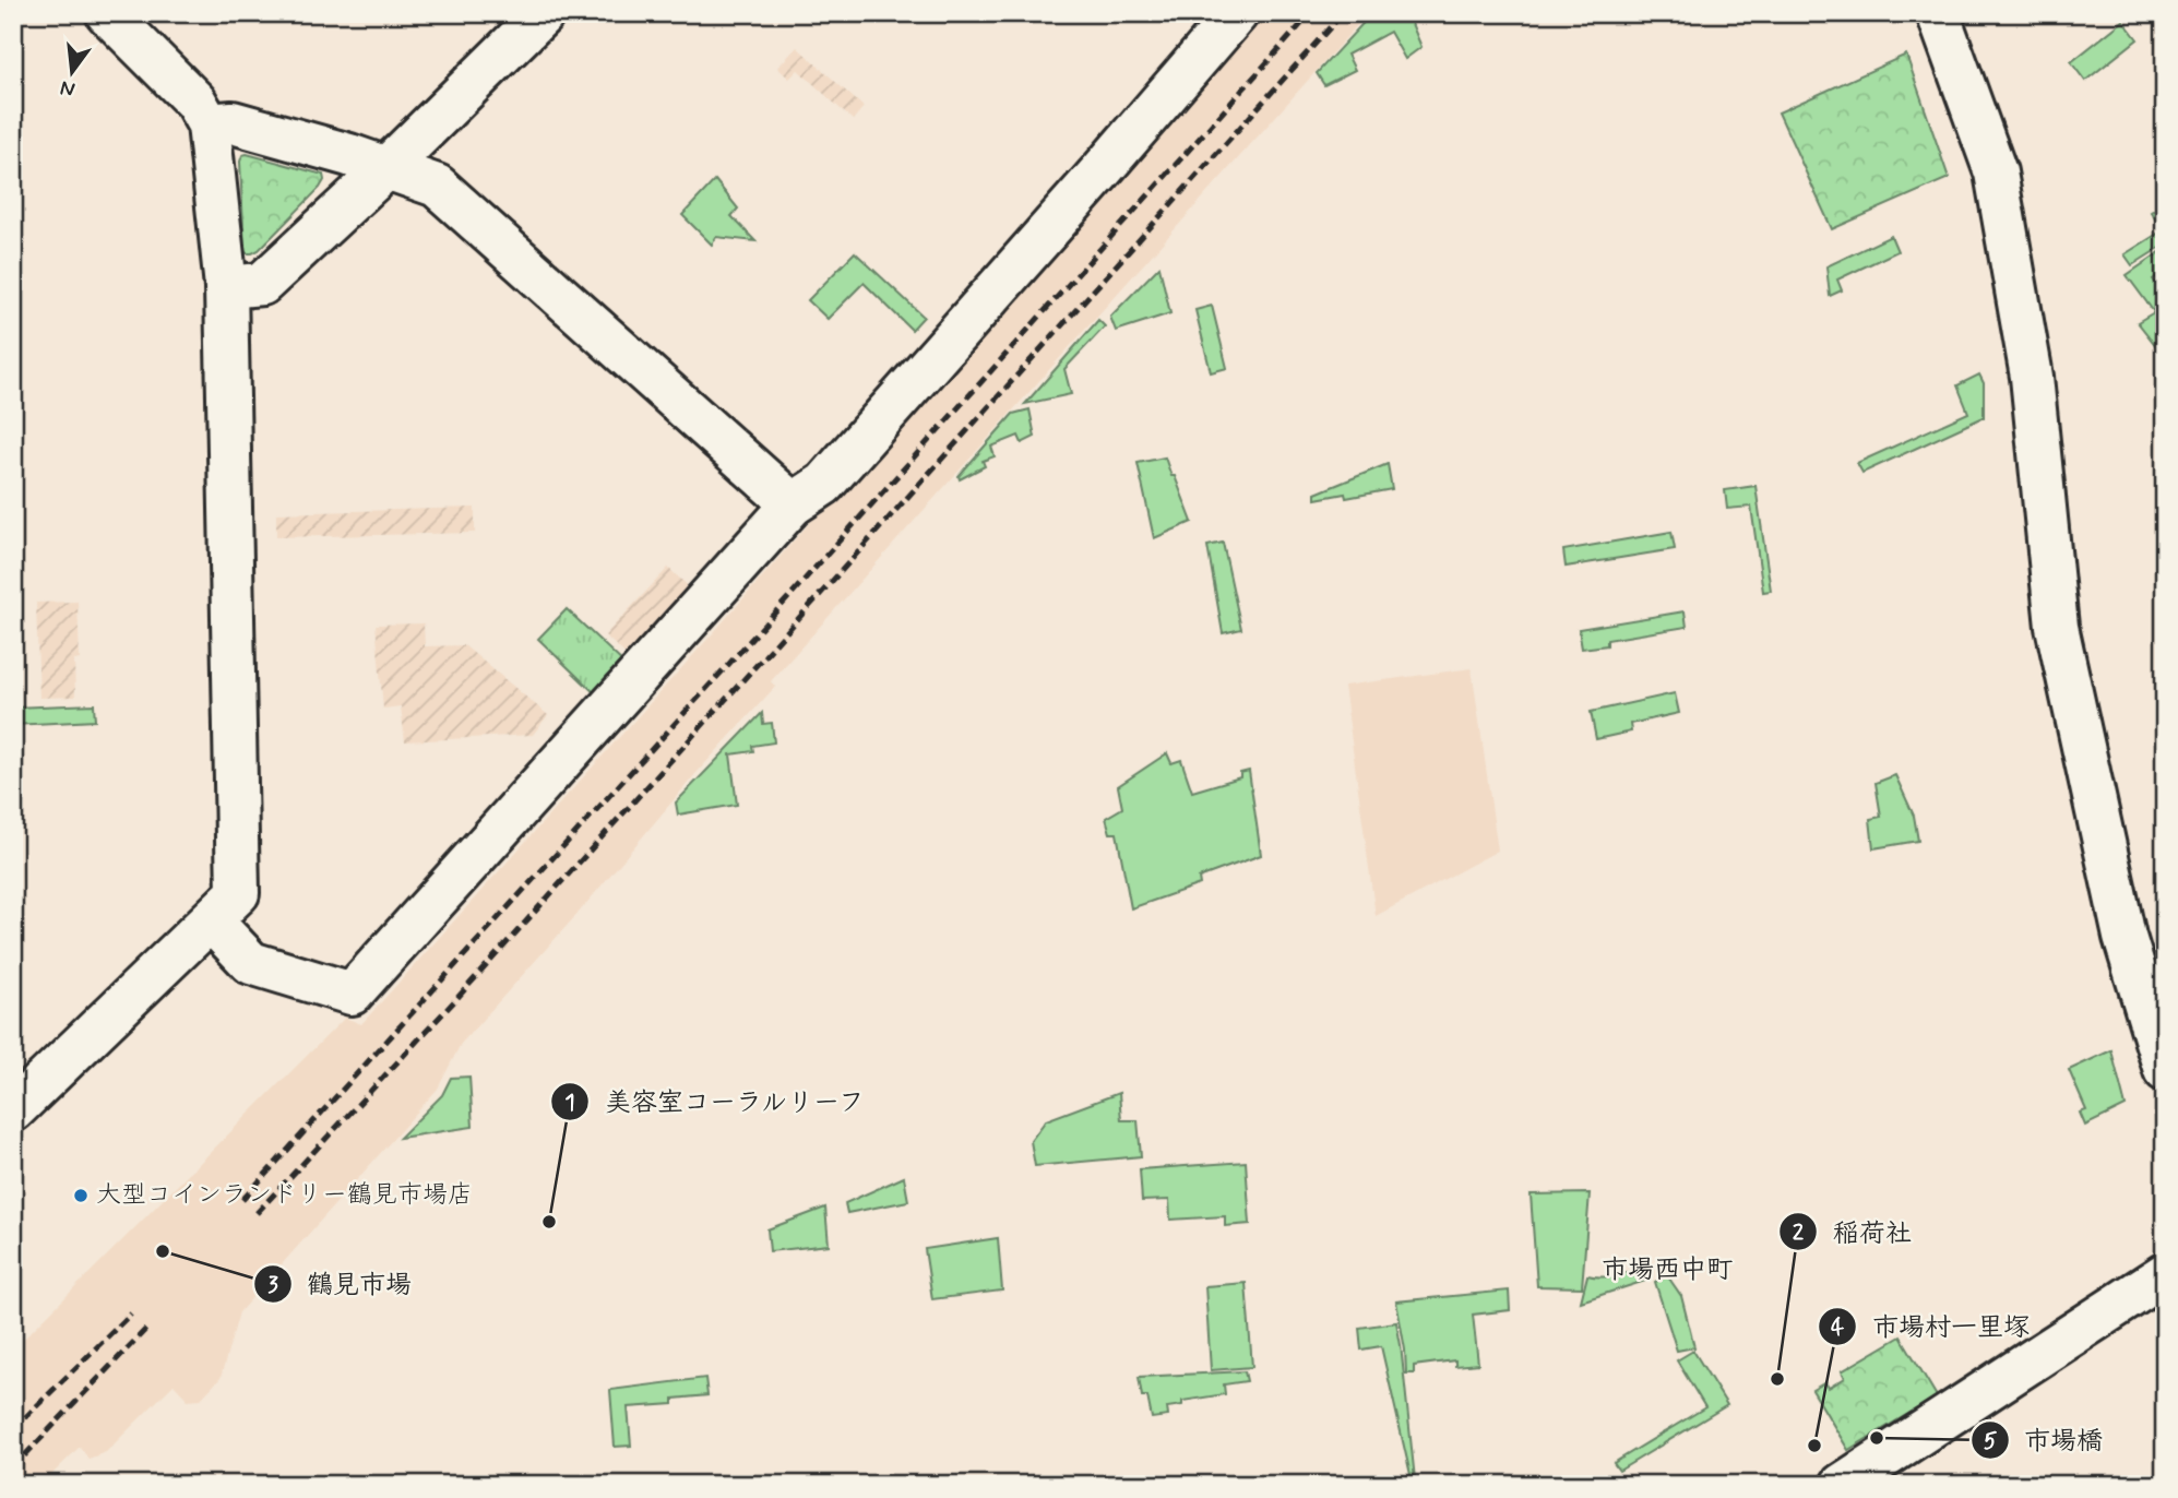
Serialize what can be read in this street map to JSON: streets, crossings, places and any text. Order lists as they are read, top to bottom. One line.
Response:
{"districts":["市場西中町"],"places":["大型コインランドリー鶴見市場店","美容室コーラルリーフ","鶴見市場","稲荷社","市場橋","市場村一里塚"],"north":"bottom"}
